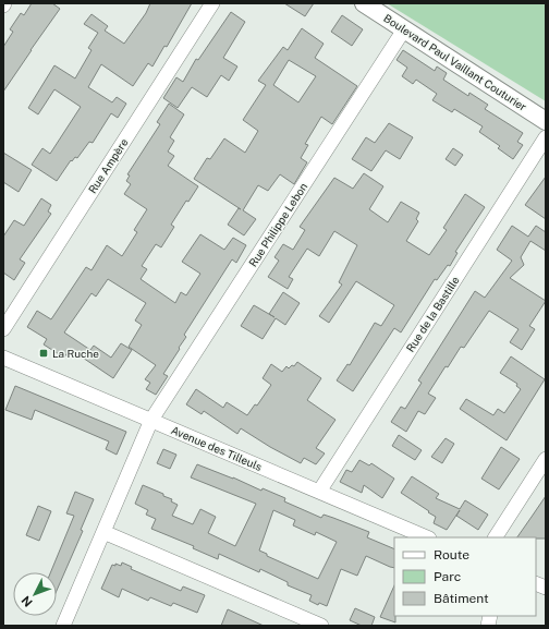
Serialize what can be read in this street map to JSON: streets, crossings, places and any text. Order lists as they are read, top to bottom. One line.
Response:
{"streets":{"street":["Boulevard Paul Vaillant Couturier","Rue Ampère","Rue Philippe Lebon","Rue de la Bastille","Avenue des Tilleuls"]},"crossings":[["Boulevard Paul Vaillant Couturier","Rue Philippe Lebon"],["Rue Philippe Lebon","Avenue des Tilleuls"],["Rue de la Bastille","Avenue des Tilleuls"]],"places":{"transit":["La Ruche"]},"legend":["Route","Parc","Bâtiment"],"north":"bottom left"}
